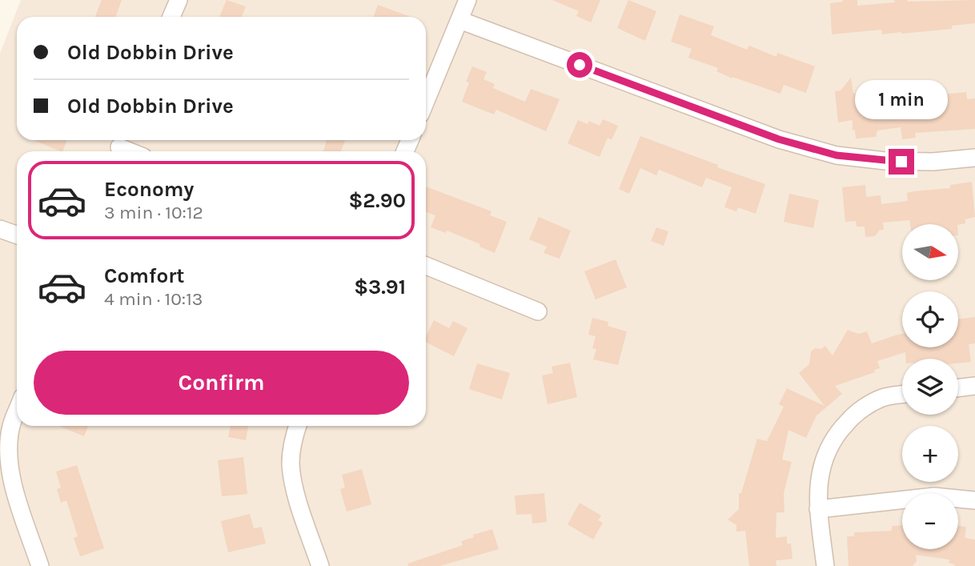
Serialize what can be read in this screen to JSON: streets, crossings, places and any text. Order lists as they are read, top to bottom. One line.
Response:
{"north":"right","page":{"banner":["Old Dobbin Drive","Old Dobbin Drive"],"bubble":"1 min","list":[{"name":"Economy","note":"3 min · 10:12","value":"$2.90"},{"name":"Comfort","note":"4 min · 10:13","value":"$3.91"}],"map_buttons":["+","−"],"buttons":"Confirm"}}
